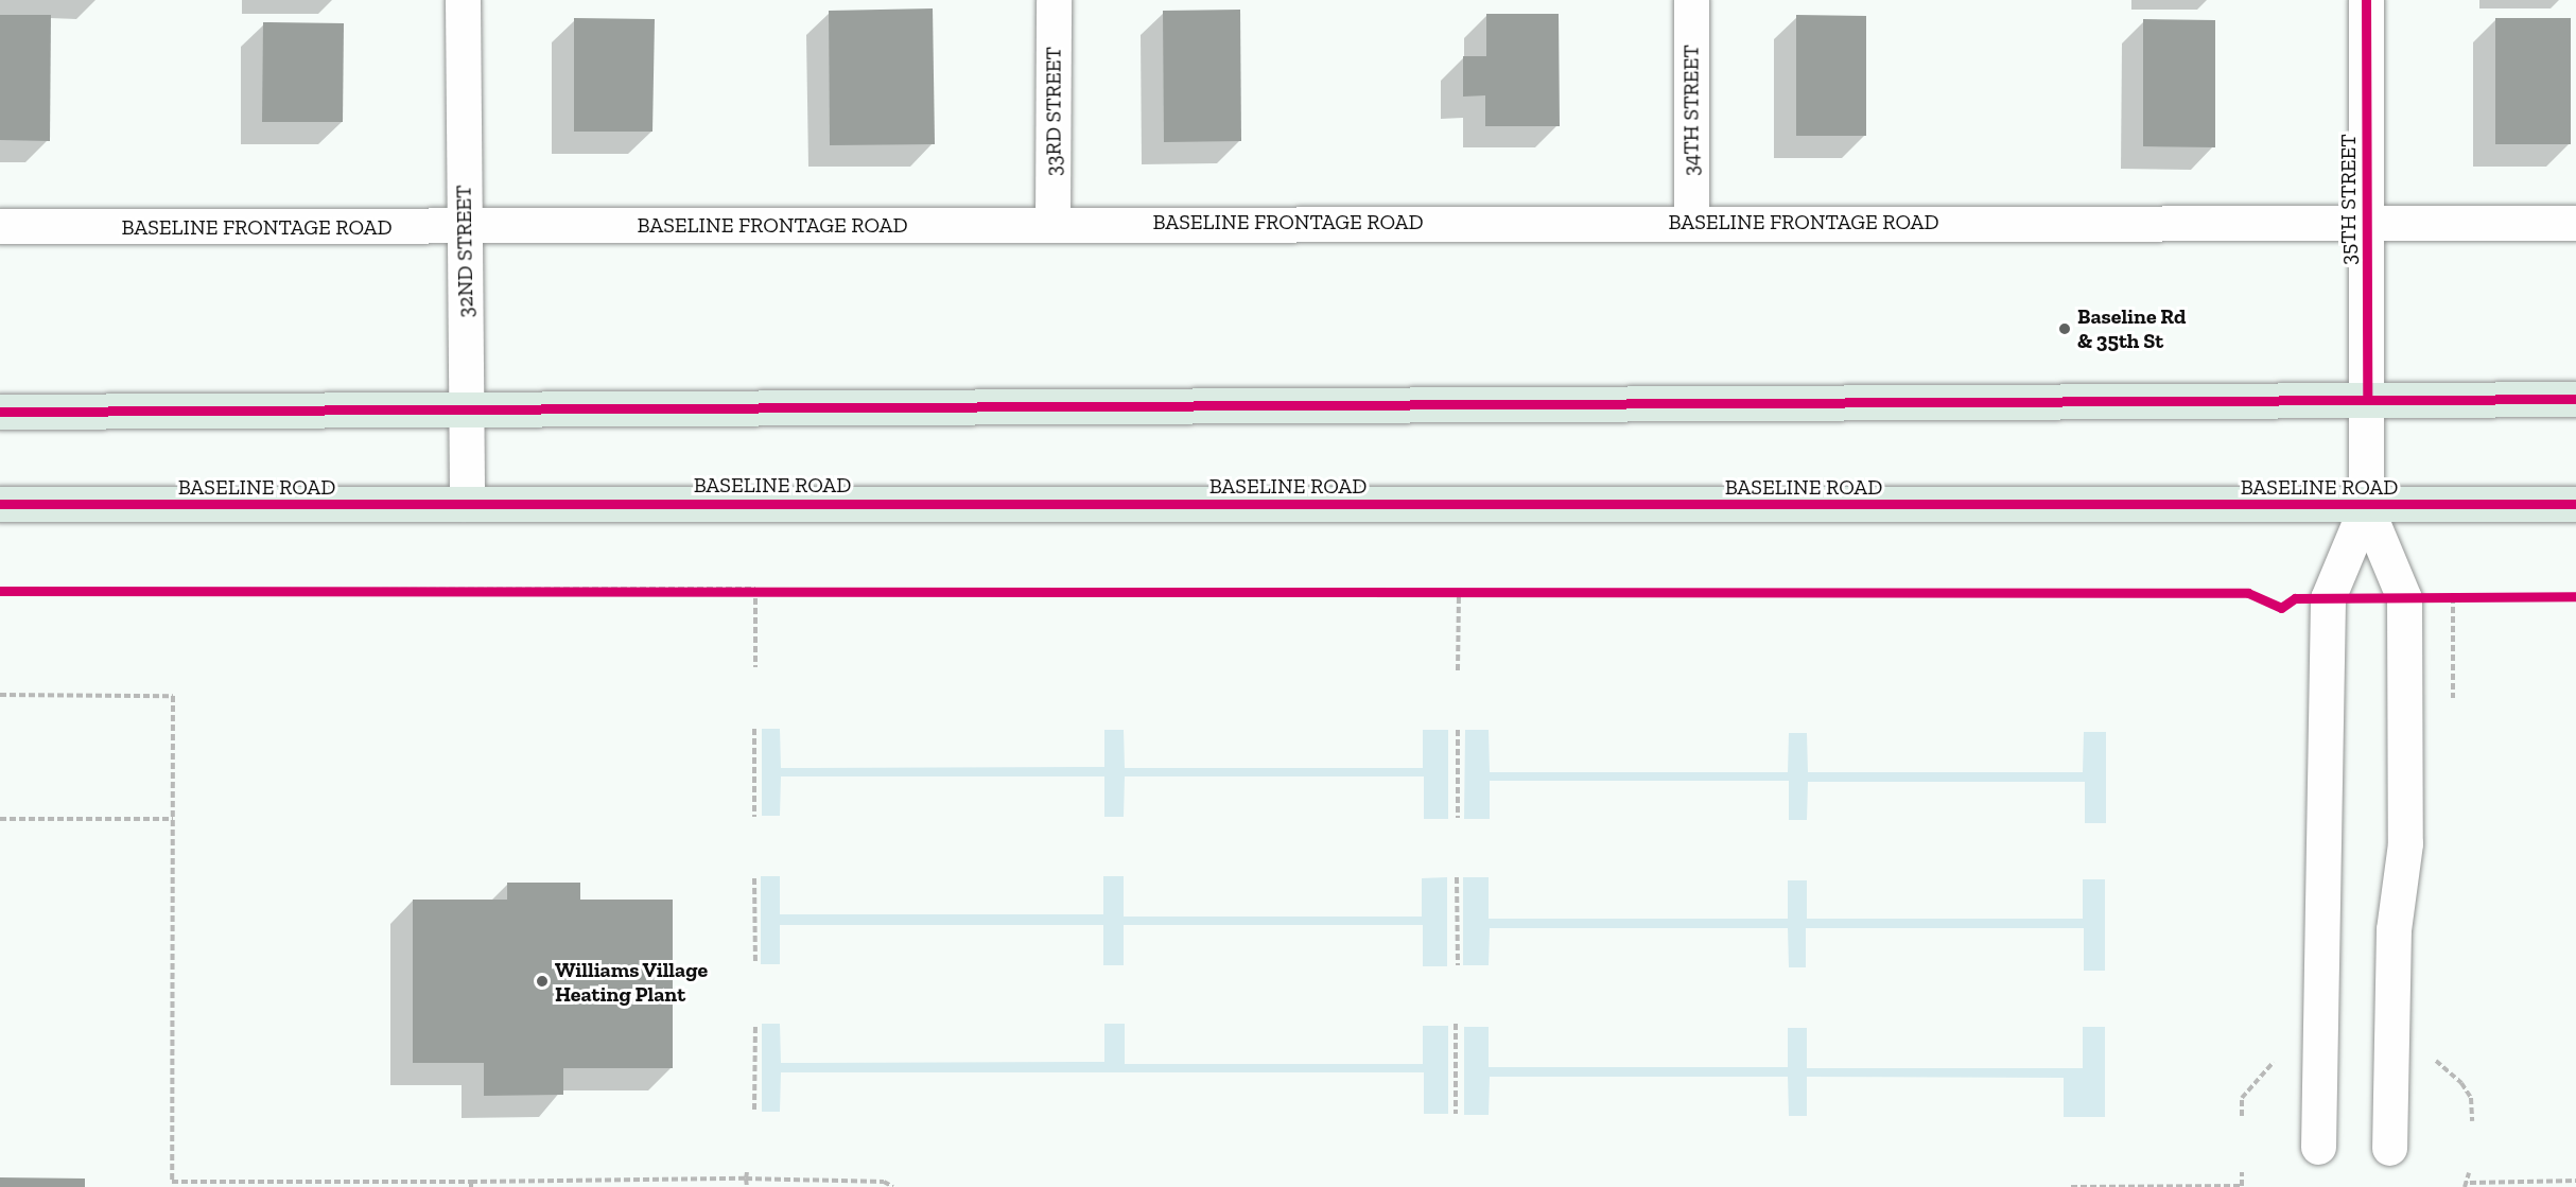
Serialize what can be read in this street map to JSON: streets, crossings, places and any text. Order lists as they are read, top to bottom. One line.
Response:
{"streets":{"main road":["BASELINE ROAD"],"street":["34TH STREET","33RD STREET","35TH STREET","BASELINE FRONTAGE ROAD","32ND STREET"]},"crossings":[["34TH STREET","BASELINE FRONTAGE ROAD"],["33RD STREET","BASELINE FRONTAGE ROAD"],["35TH STREET","BASELINE FRONTAGE ROAD"],["35TH STREET","BASELINE ROAD"],["BASELINE FRONTAGE ROAD","32ND STREET"],["32ND STREET","BASELINE ROAD"]],"places":["Baseline Rd & 35th St","Williams Village Heating Plant"]}
